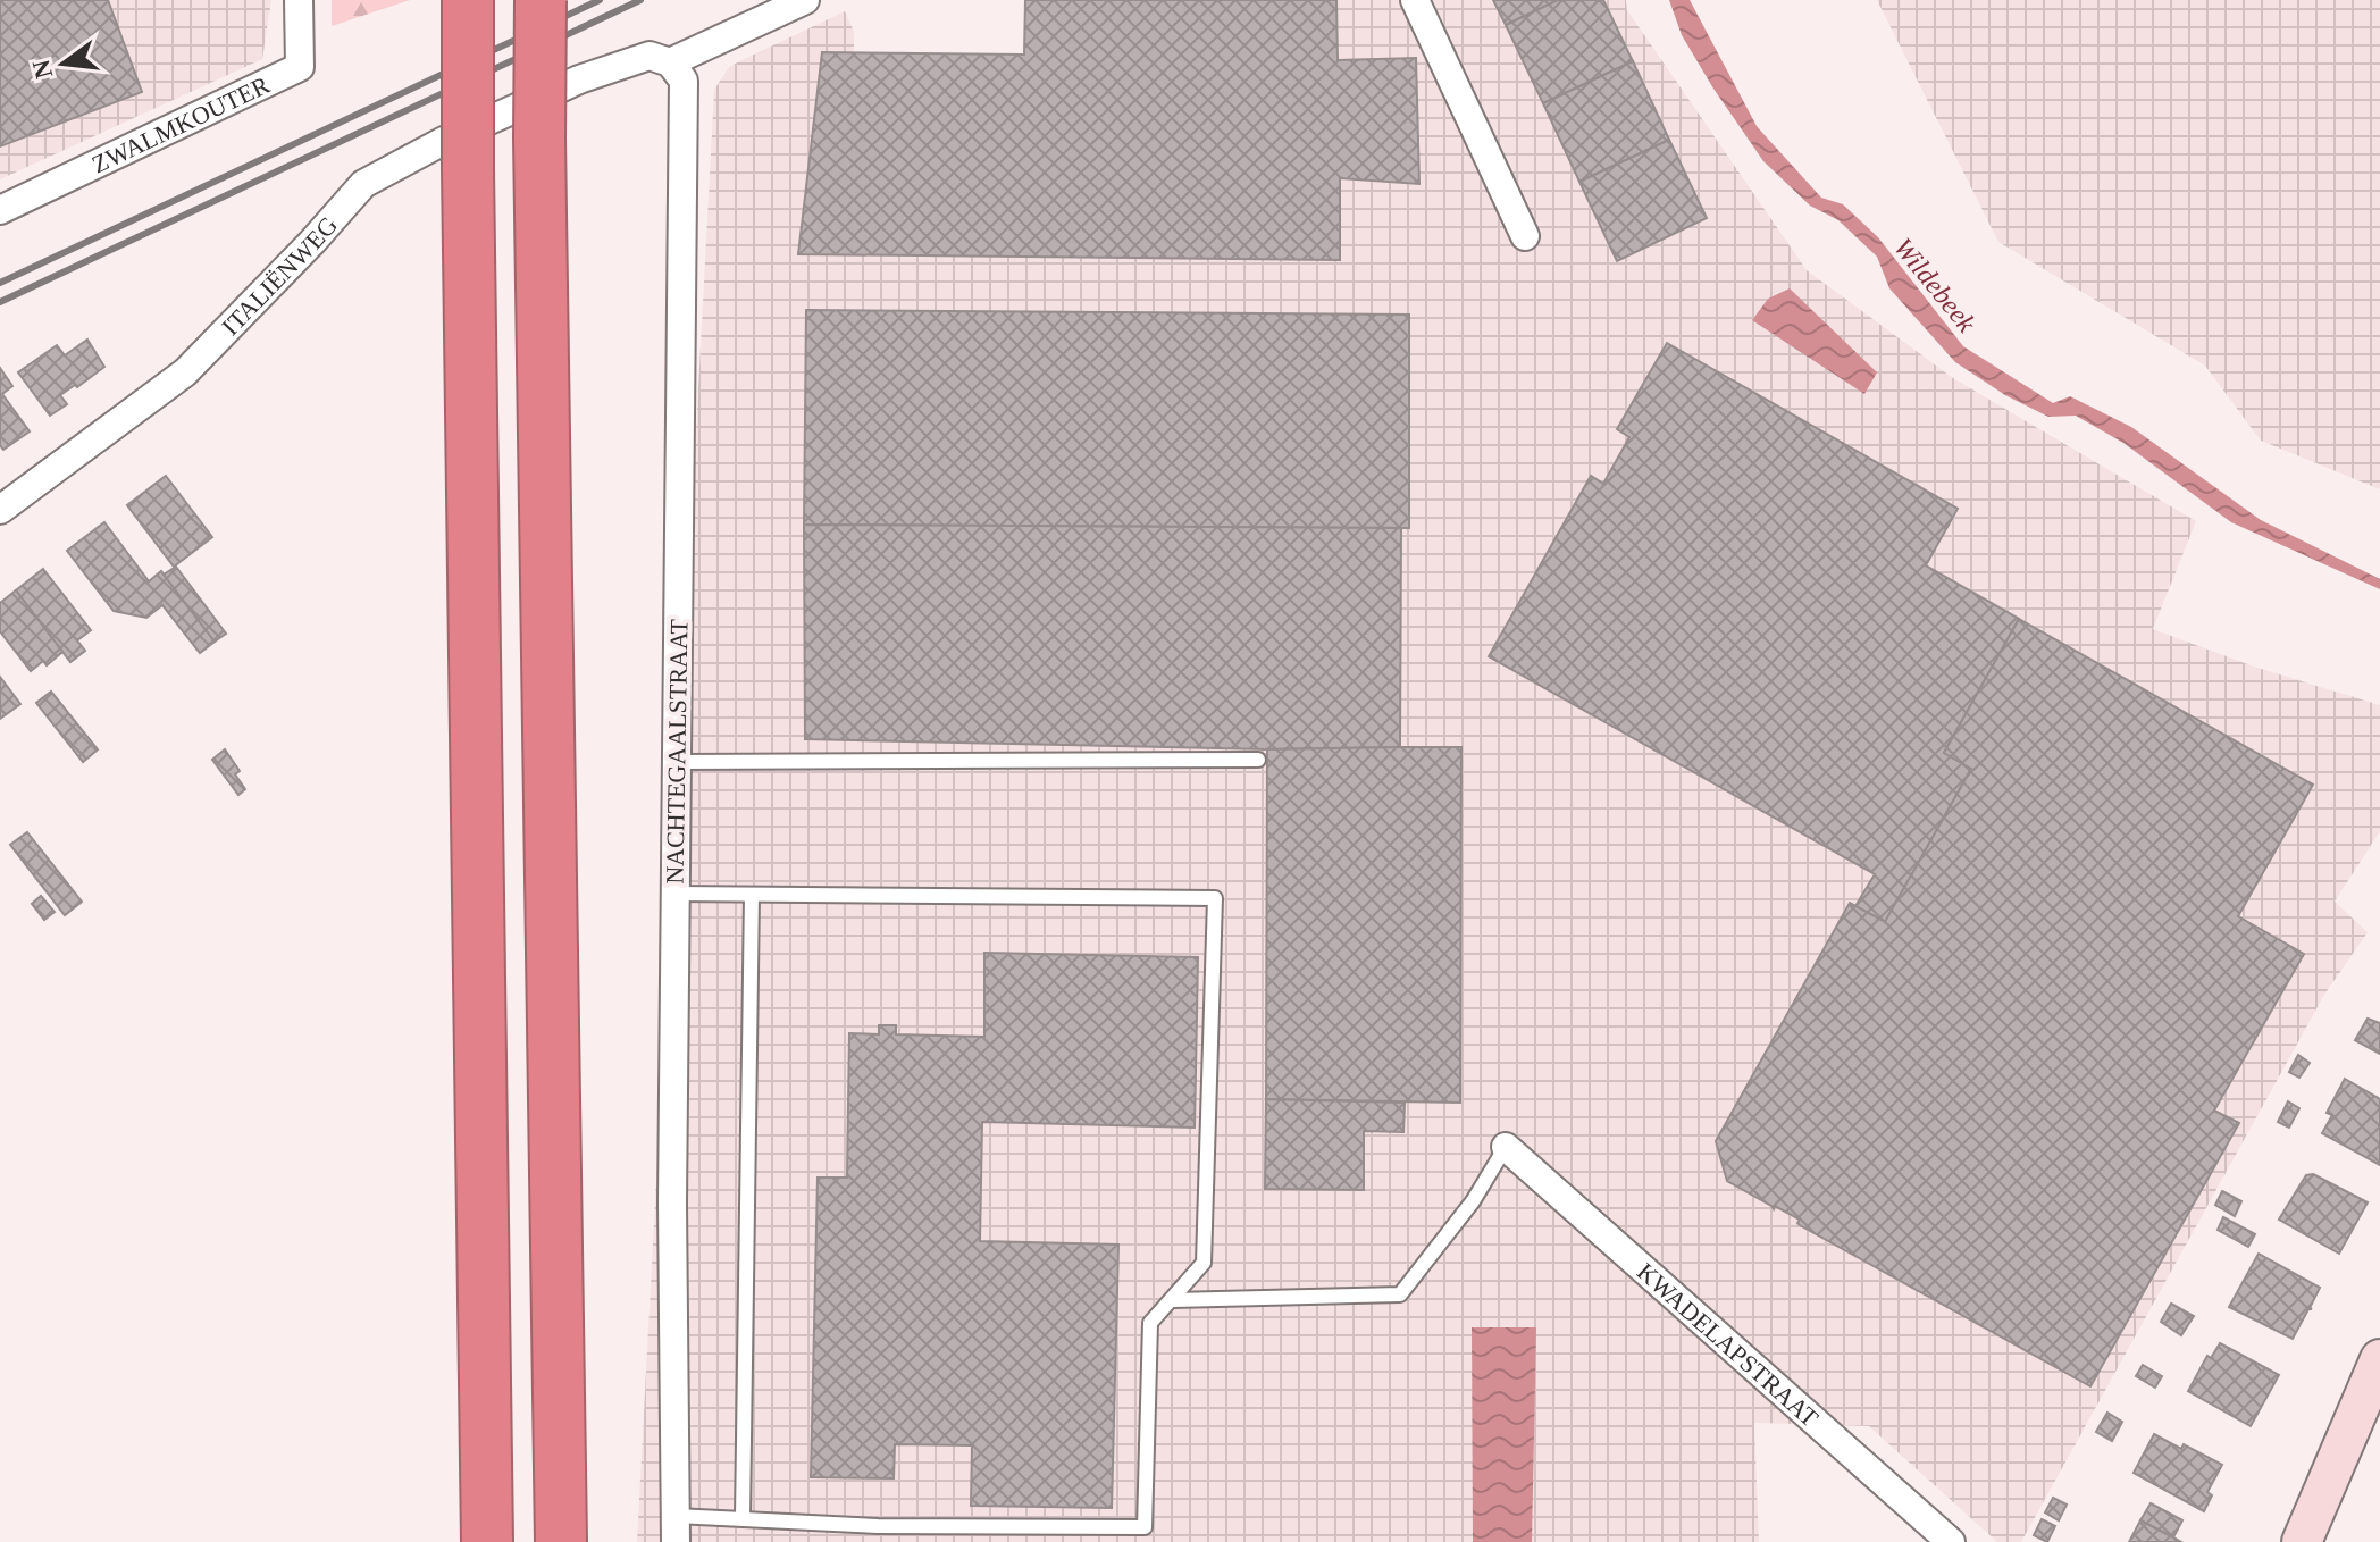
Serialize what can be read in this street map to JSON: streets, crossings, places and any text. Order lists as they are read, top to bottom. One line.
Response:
{"streets":{"street":["ZWALMKOUTER","ITALIËNWEG","NACHTEGAALSTRAAT","KWADELAPSTRAAT"]},"crossings":[["ITALIËNWEG","NACHTEGAALSTRAAT"]],"water":["Wildebeek"],"north":"left"}
